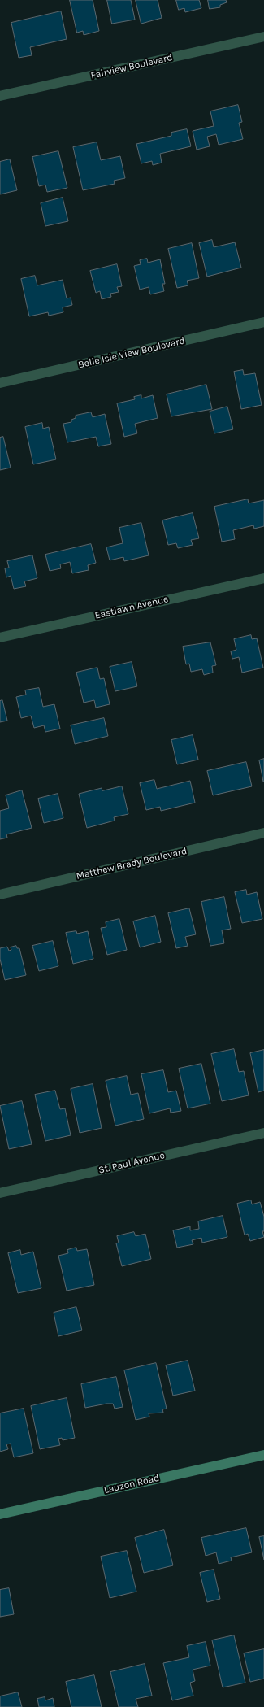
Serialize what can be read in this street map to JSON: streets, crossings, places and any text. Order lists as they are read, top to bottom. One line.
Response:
{"streets":{"main road":["Lauzon Road"],"street":["Fairview Boulevard","Belle Isle View Boulevard","Eastlawn Avenue","Matthew Brady Boulevard","St. Paul Avenue"]}}
